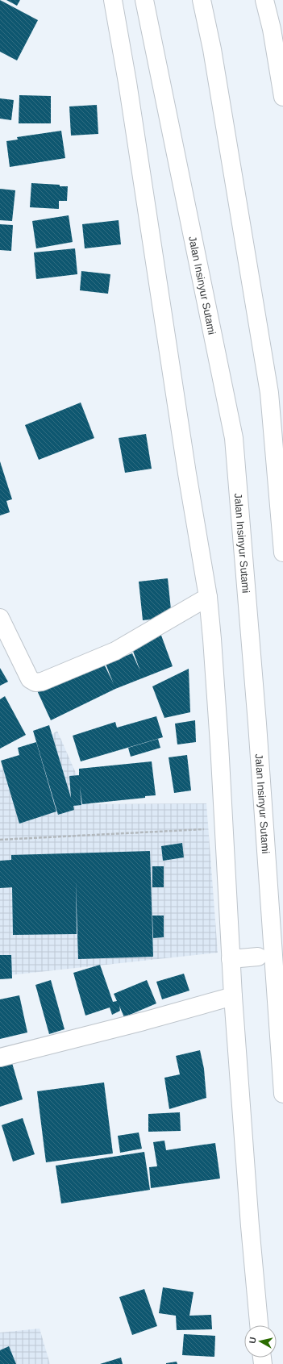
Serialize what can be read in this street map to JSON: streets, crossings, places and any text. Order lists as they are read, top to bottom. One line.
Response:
{"streets":{"main road":["Jalan Insinyur Sutami"]},"north":"left"}
